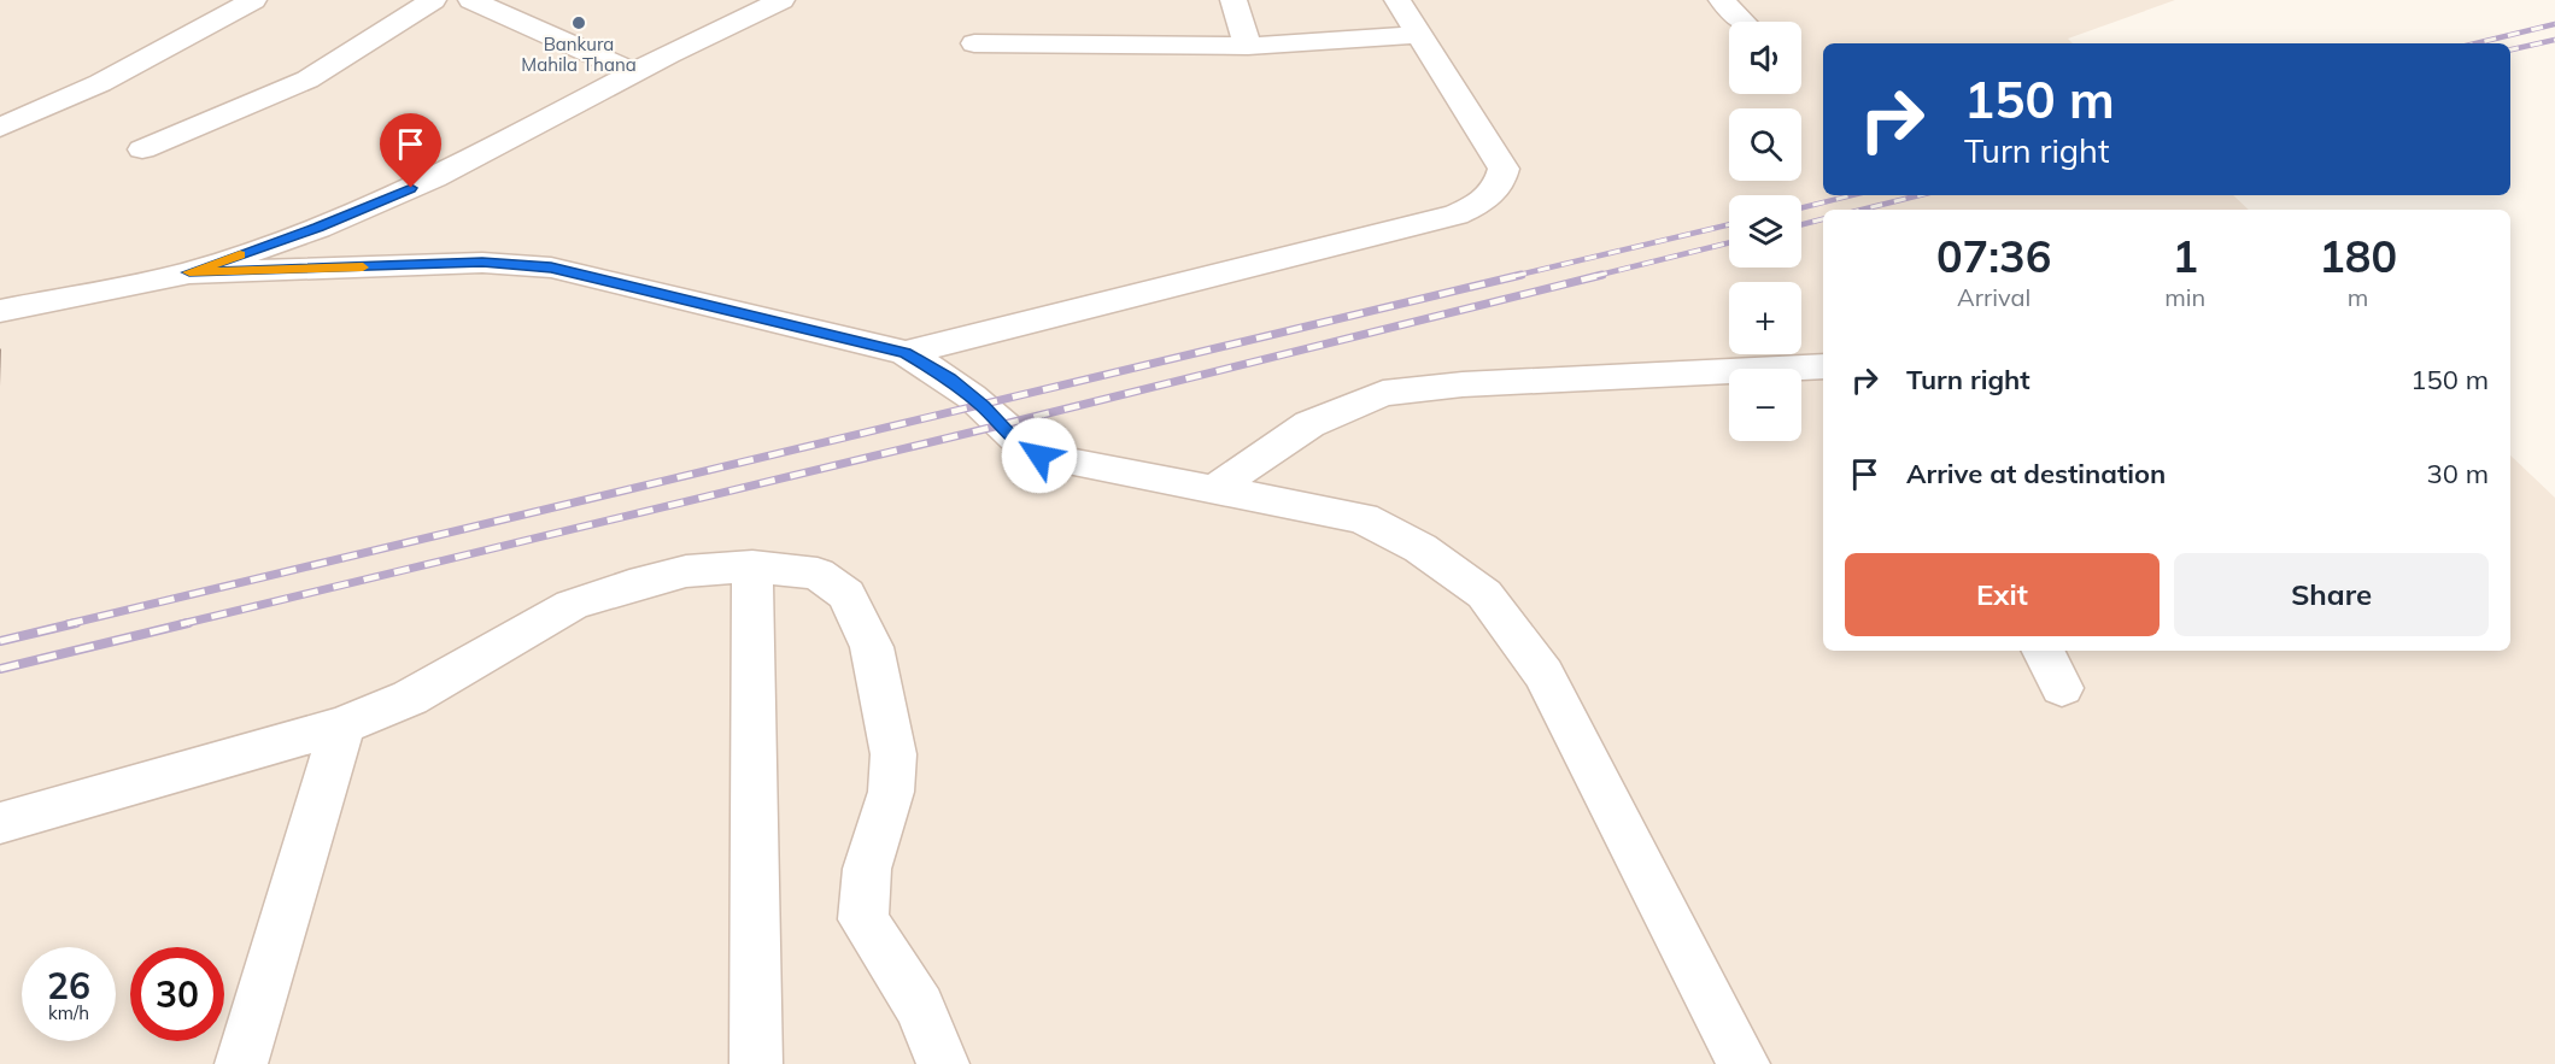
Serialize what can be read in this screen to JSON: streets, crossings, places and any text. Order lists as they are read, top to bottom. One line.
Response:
{"places":["Bankura Mahila Thana"],"page":{"map_buttons":["+","−"],"turn":["150 m","Turn right"],"eta":["07:36","Arrival","1","min","180","m"],"list":[{"name":"Turn right","value":"150 m"},{"name":"Arrive at destination","value":"30 m"}],"buttons":["Exit","Share"],"speed":"26 km/h","limit":"30"}}
